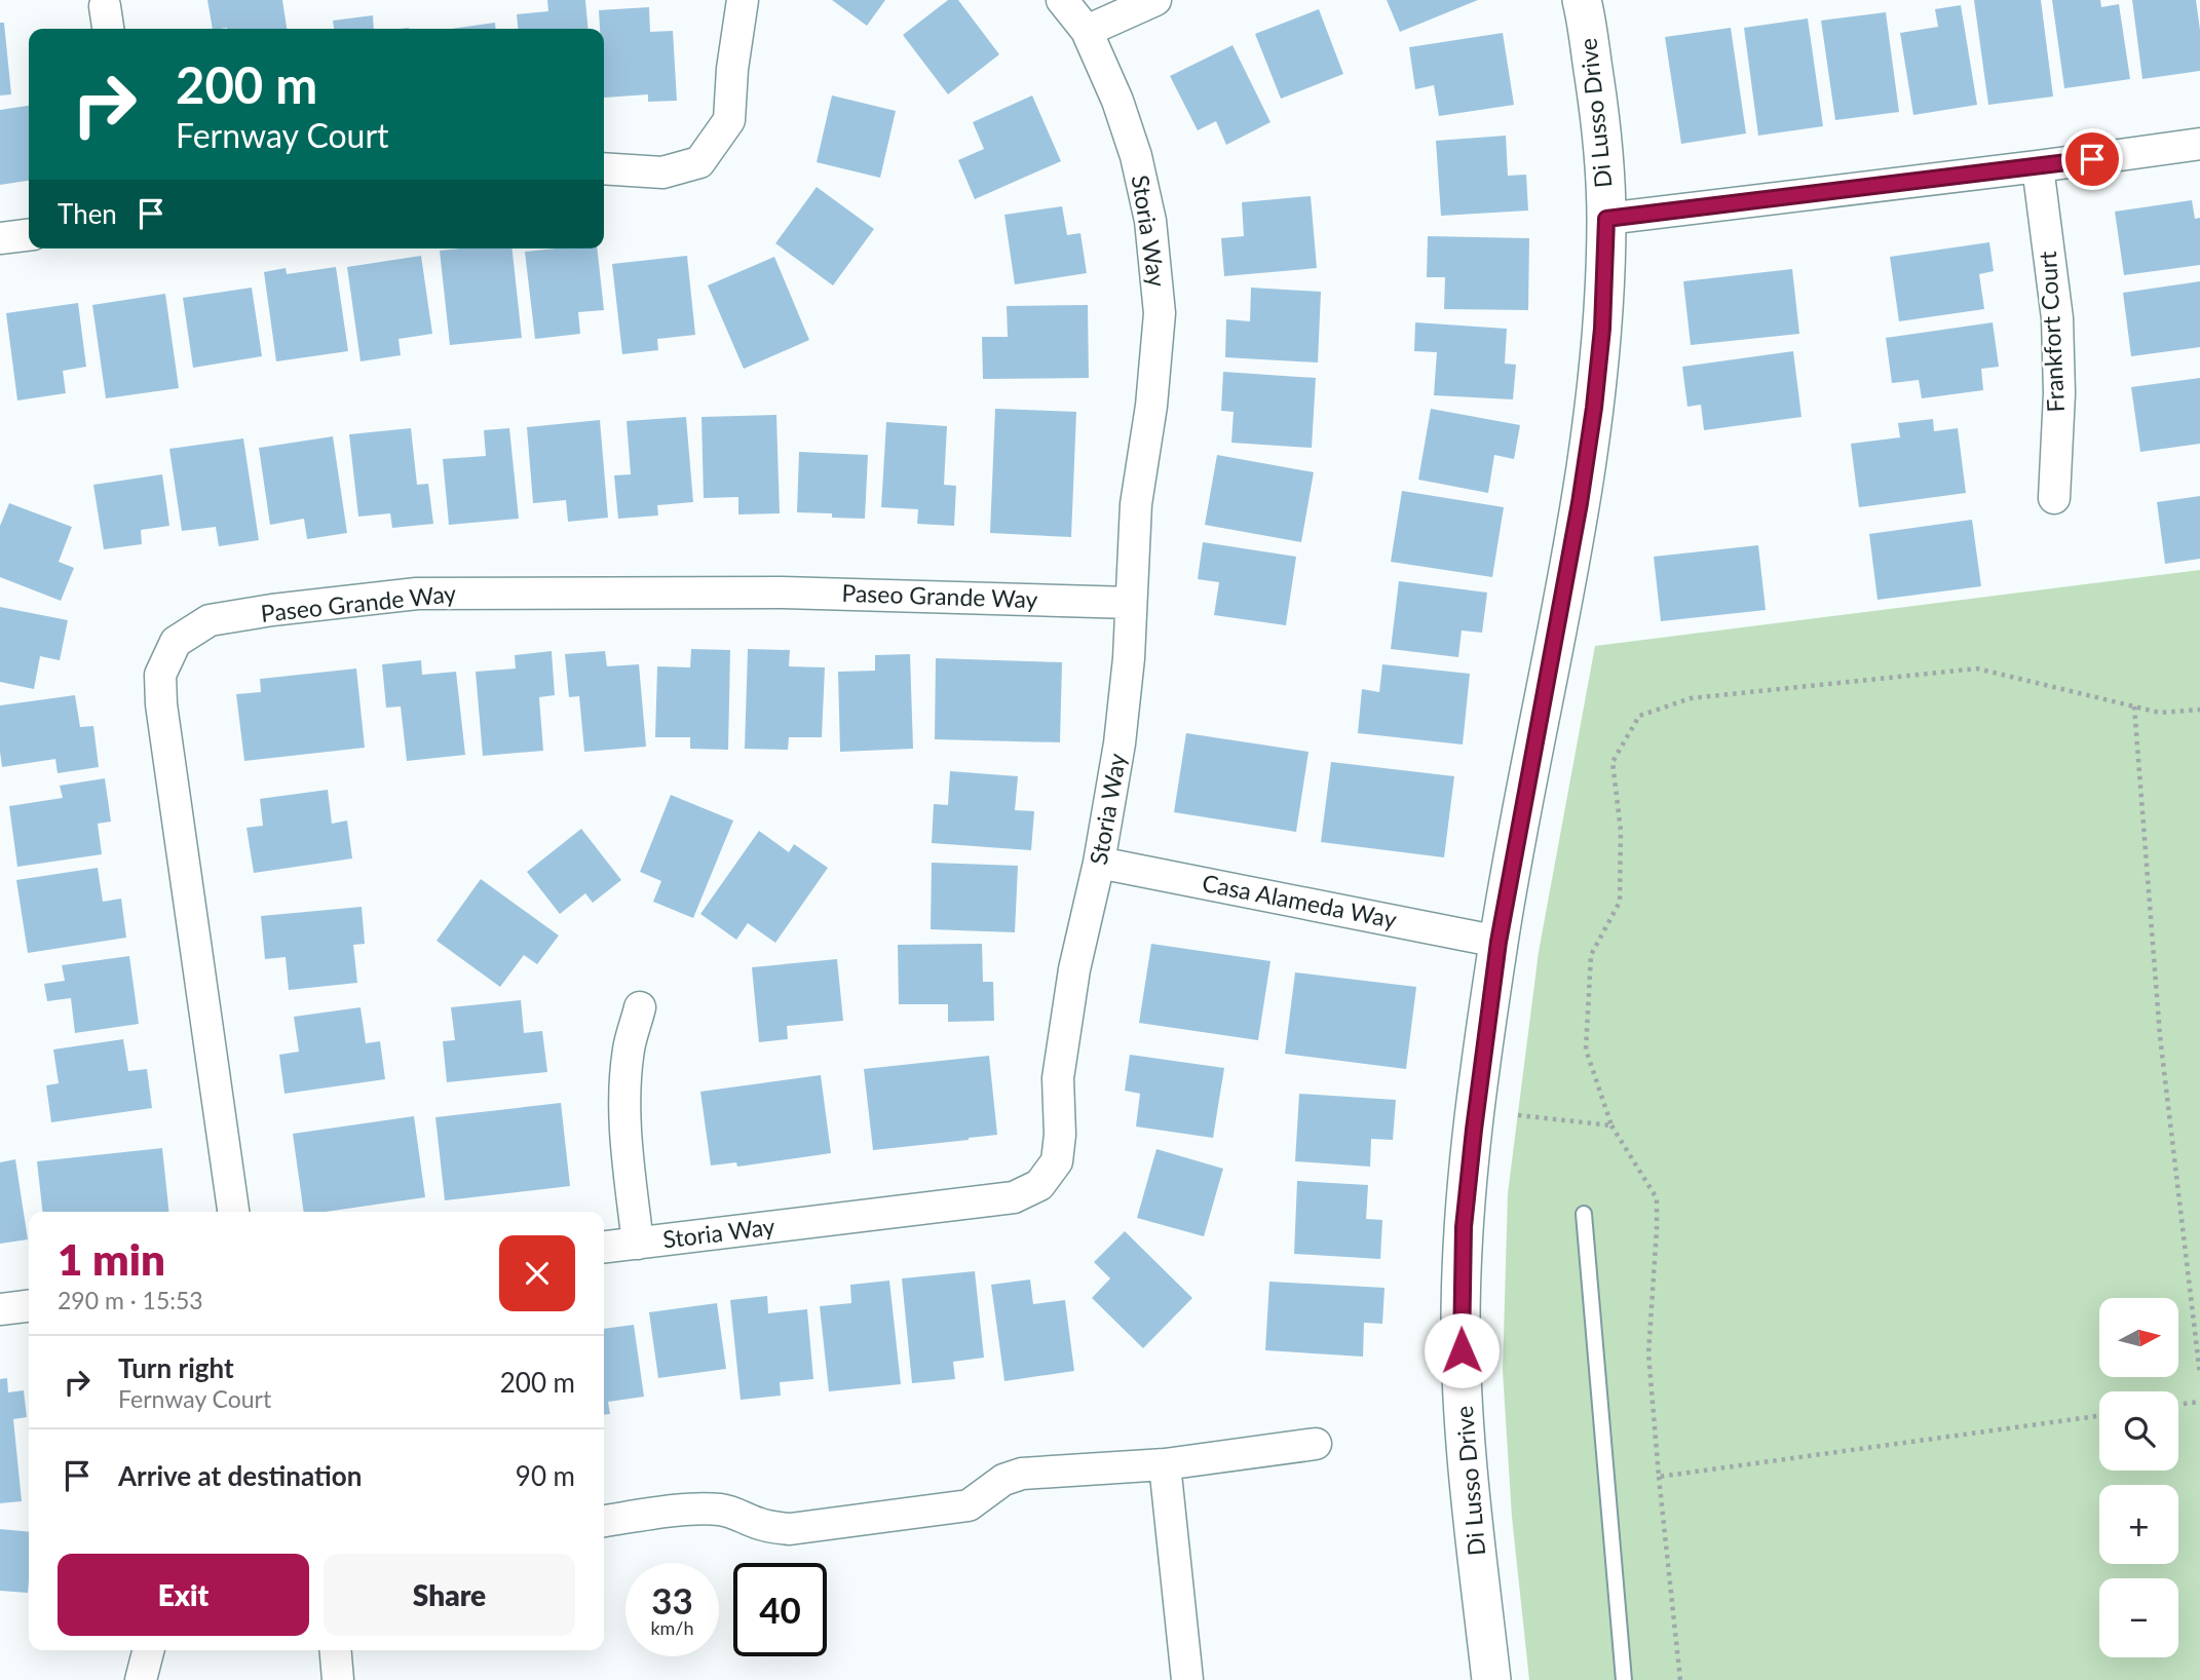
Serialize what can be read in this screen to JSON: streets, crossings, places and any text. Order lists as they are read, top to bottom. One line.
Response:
{"streets":{"street":["Di Lusso Drive","Storia Way","Frankfort Court","Paseo Grande Way","Casa Alameda Way"]},"crossings":[["Di Lusso Drive","Casa Alameda Way"],["Storia Way","Paseo Grande Way"],["Storia Way","Casa Alameda Way"]],"north":"right","page":{"turn":["200 m","Fernway Court"],"then":"Then","heading":["1 min","290 m · 15:53"],"map_buttons":["+","−"],"list":[{"name":"Turn right","note":"Fernway Court","value":"200 m"},{"name":"Arrive at destination","value":"90 m"}],"buttons":["Exit","Share"],"speed":"33 km/h","limit":"40"}}
